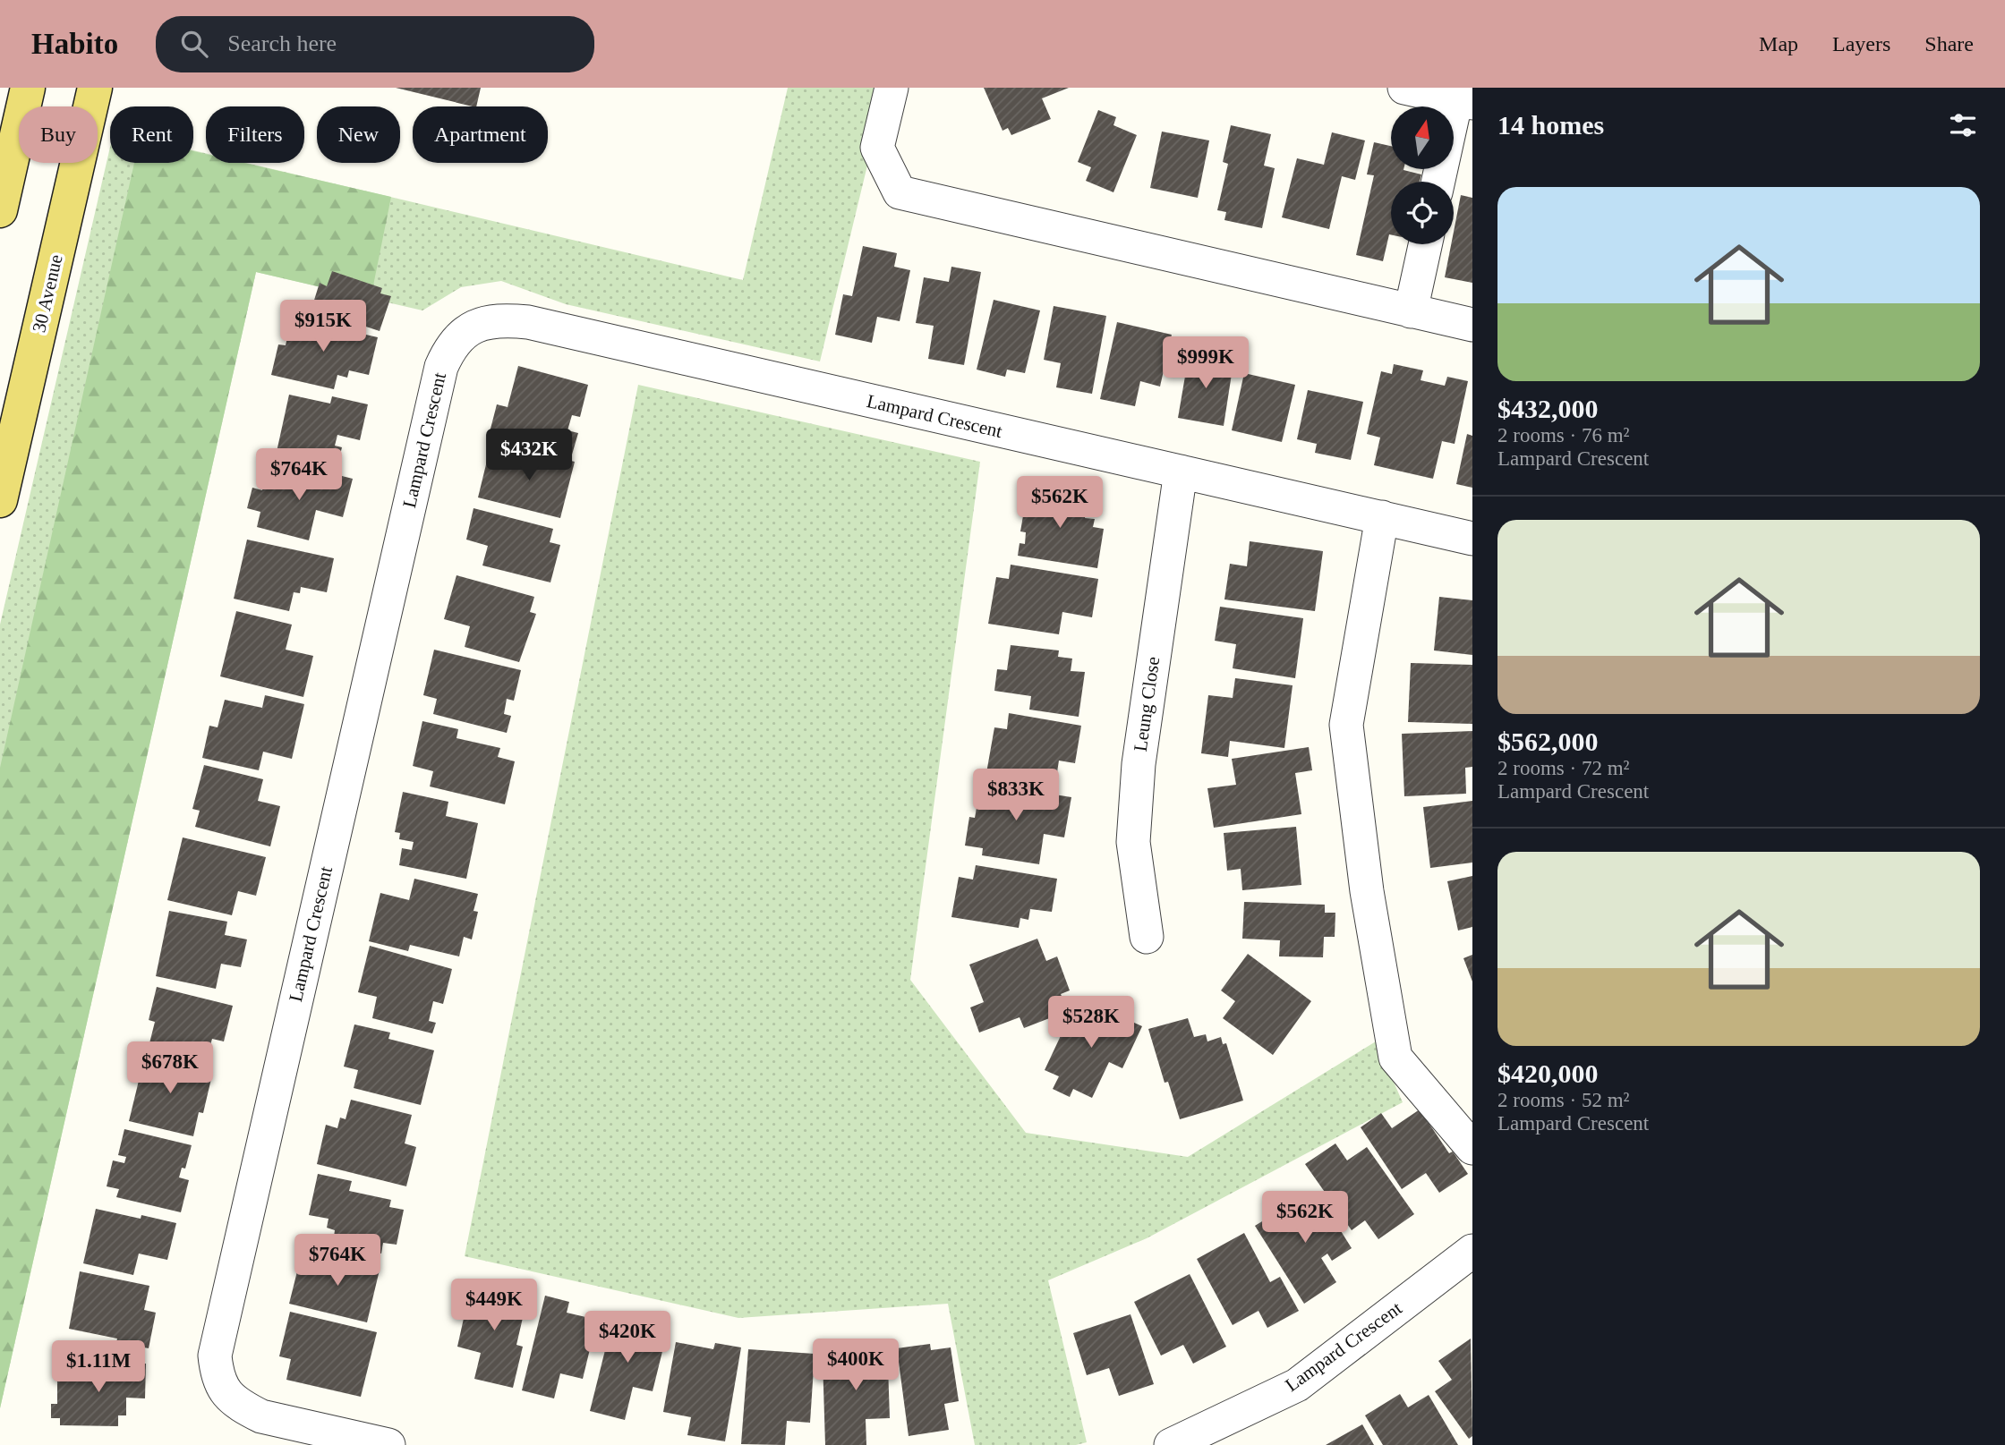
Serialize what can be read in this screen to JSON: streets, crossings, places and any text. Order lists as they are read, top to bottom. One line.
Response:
{"streets":{"main road":["30 Avenue"],"street":["Lampard Crescent","Leung Close"]},"crossings":[["Lampard Crescent","Leung Close"]],"north":"top","page":{"header":"Habito","search":"Search here","nav":["Map","Layers","Share"],"heading":"14 homes","chip":["Buy","Rent","Filters","New","Apartment"],"list":[{"name":"$432,000","note":"2 rooms · 76 m² · Lampard Crescent"},{"name":"$562,000","note":"2 rooms · 72 m² · Lampard Crescent"},{"name":"$420,000","note":"2 rooms · 52 m² · Lampard Crescent"}],"price":["$915K","$999K","$432K","$764K","$562K","$833K","$528K","$678K","$562K","$764K","$449K","$420K","$400K","$1.11M"]}}
